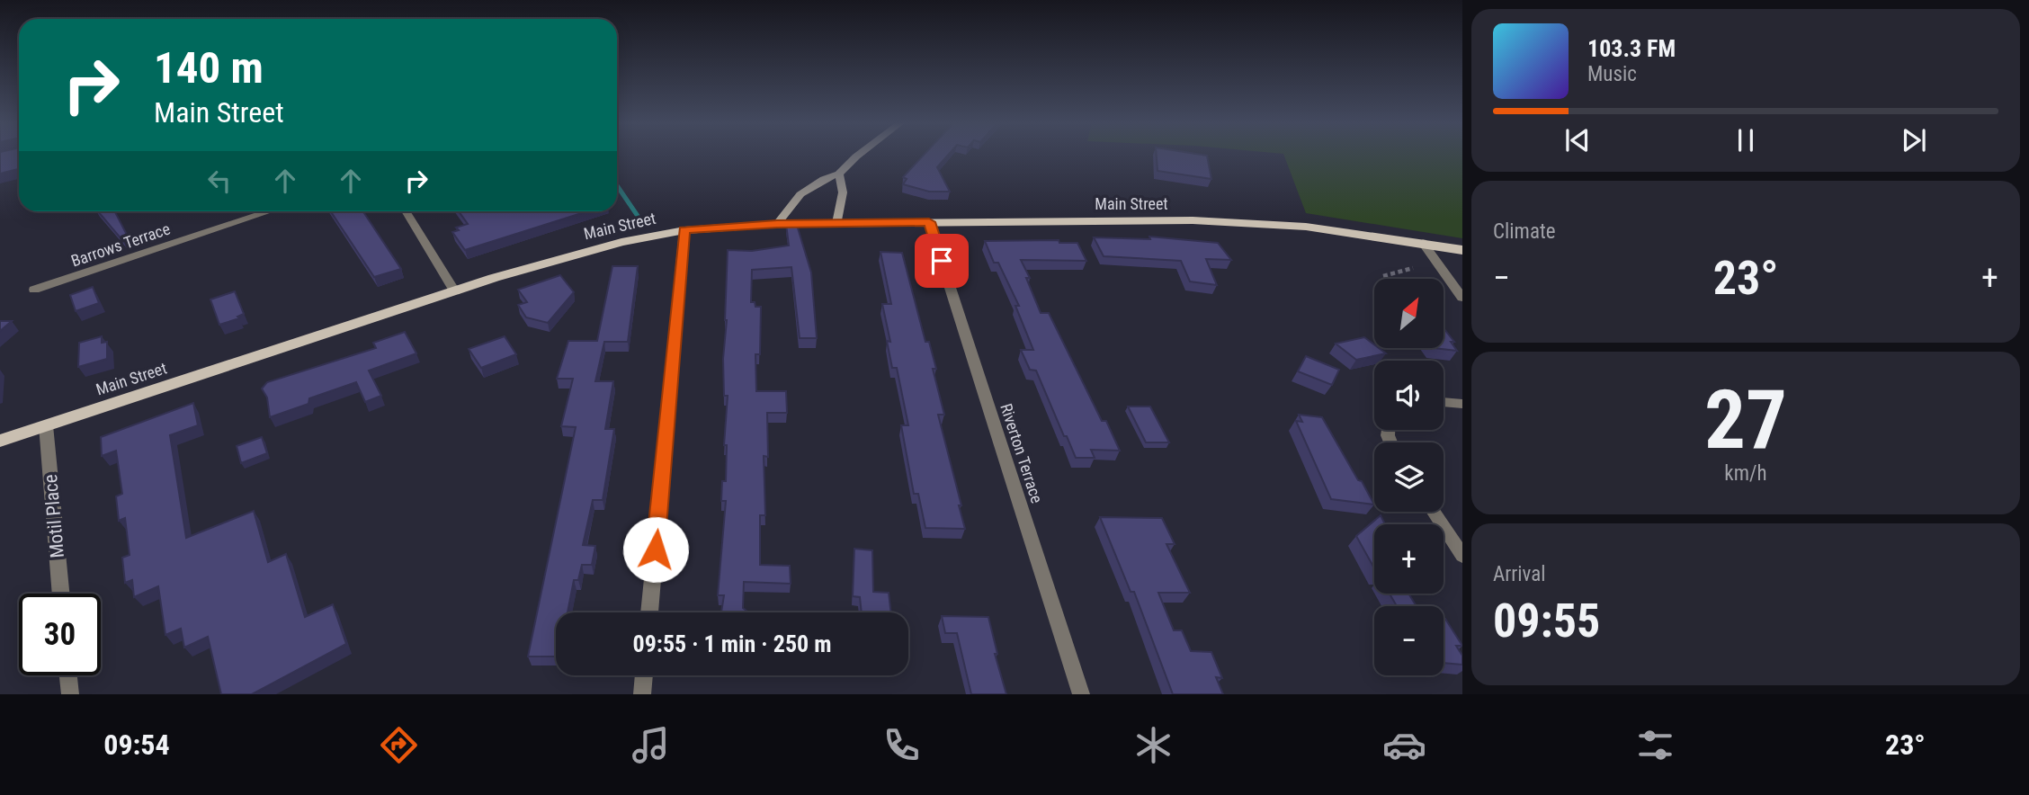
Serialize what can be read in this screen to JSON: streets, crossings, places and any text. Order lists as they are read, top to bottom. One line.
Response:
{"streets":{"main road":["Main Street"],"street":["Barrows Terrace","Riverton Terrace","Motil Place"]},"crossings":[["Main Street","Riverton Terrace"],["Main Street","Motil Place"]],"north":"top right","page":{"turn":["140 m","Main Street"],"song":["103.3 FM","Music"],"tile":["Climate",["27","km/h"],["Arrival","09:55"]],"heat":["−","23°","+"],"map_buttons":["+","−"],"limit":"30","trip":"09:55 · 1 min · 250 m","tabs":["09:54","23°"]}}
